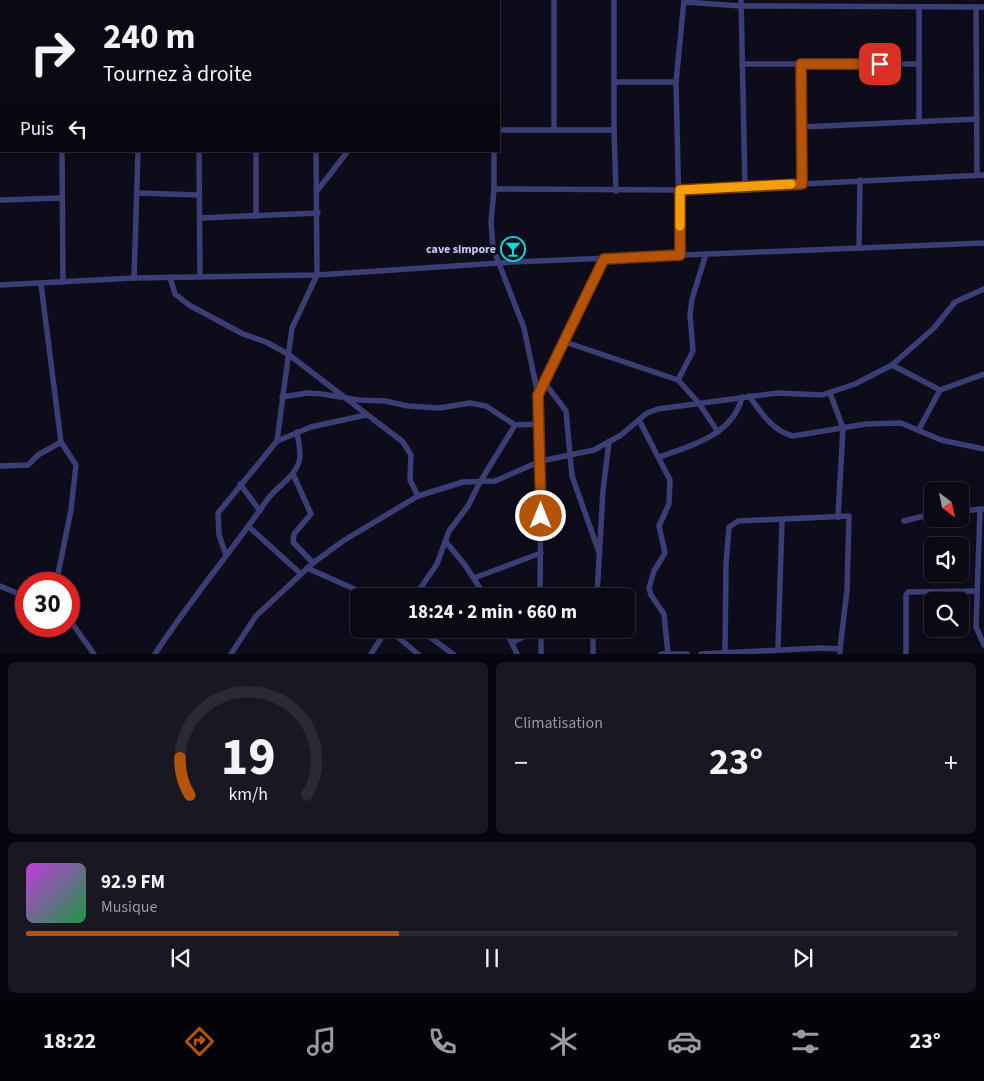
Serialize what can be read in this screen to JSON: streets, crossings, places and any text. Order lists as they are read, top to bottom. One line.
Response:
{"places":{"bar":["cave simpore"]},"north":"bottom right","page":{"turn":["240 m","Tournez à droite"],"then":"Puis","limit":"30","trip":"18:24 · 2 min · 660 m","tile":"Climatisation","heat":["−","23°","+"],"song":["92.9 FM","Musique"],"tabs":["18:22","23°"],"gauge":["19","km/h"]}}
